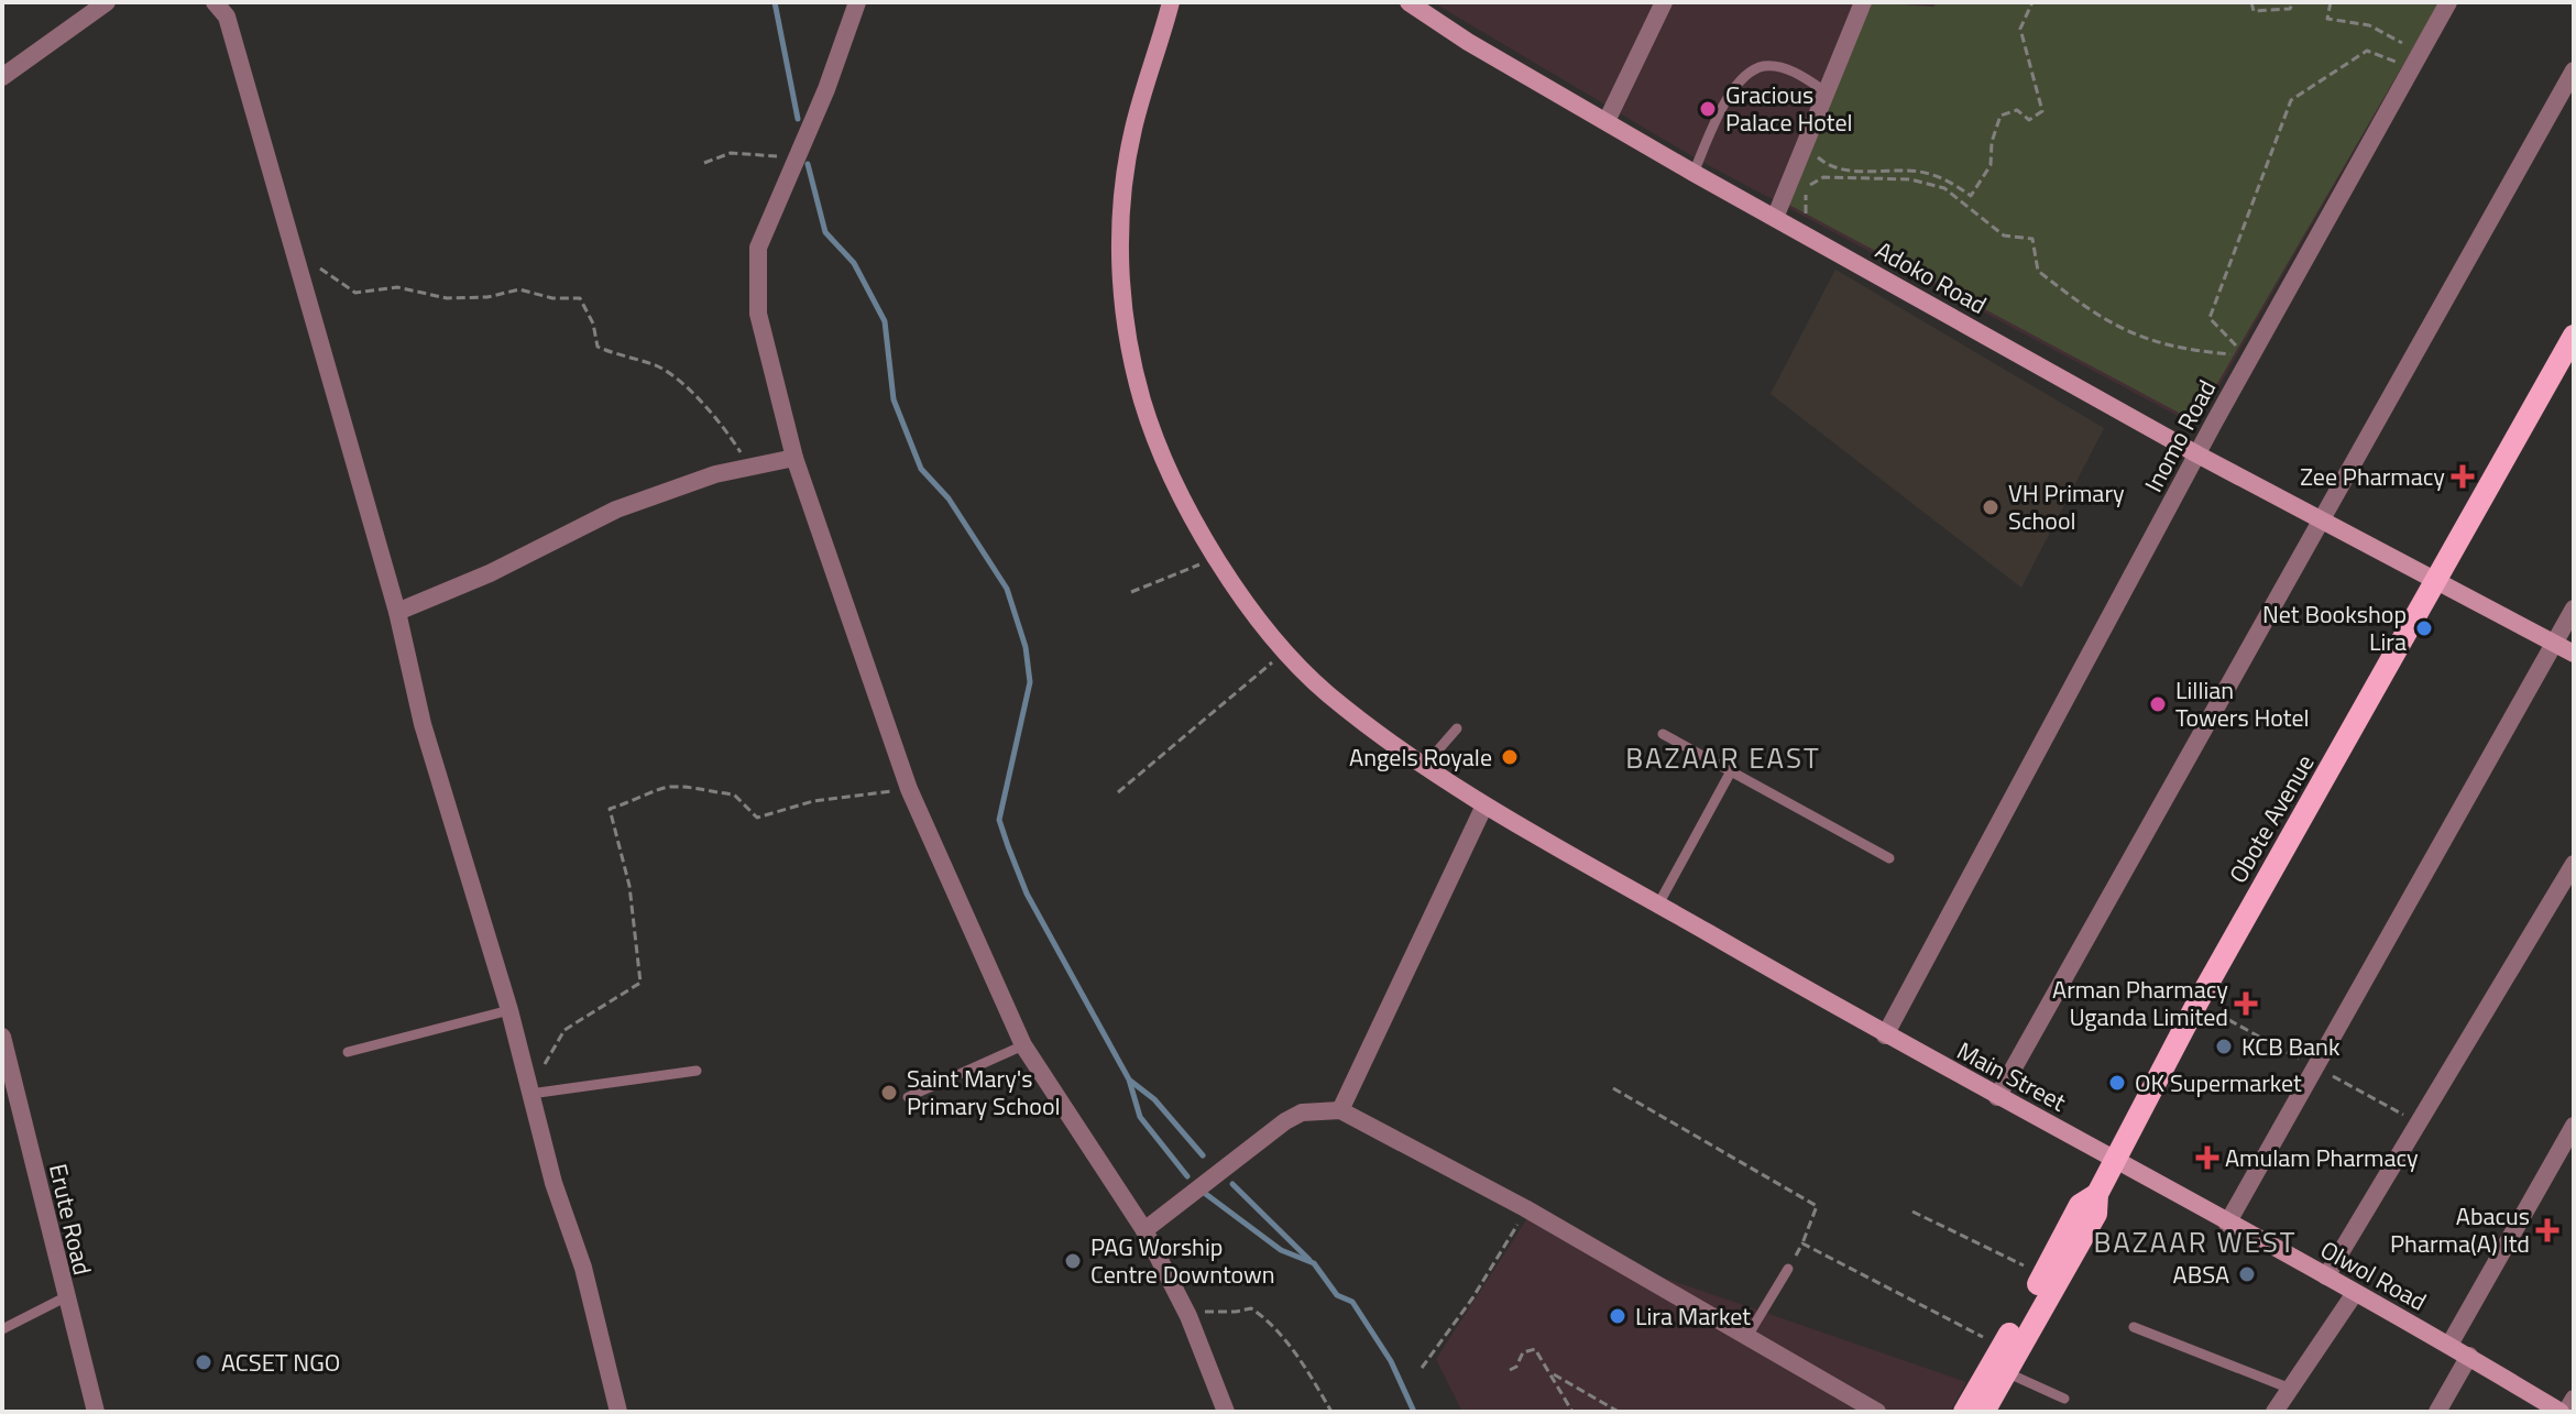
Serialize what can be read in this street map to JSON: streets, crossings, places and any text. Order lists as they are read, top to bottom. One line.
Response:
{"streets":{"main road":["Obote Avenue"],"street":["Adoko Road","Inomo Road","Main Street","Erute Road","Olwol Road"]},"crossings":[["Adoko Road","Inomo Road"],["Adoko Road","Obote Avenue"],["Inomo Road","Main Street"],["Obote Avenue","Main Street"],["Obote Avenue","Olwol Road"],["Main Street","Olwol Road"]],"districts":["BAZAAR EAST","BAZAAR WEST"],"places":{"other":["Gracious Palace Hotel","VH Primary School","Net Bookshop Lira","Lillian Towers Hotel","Angels Royale","KCB Bank","OK Supermarket","Saint Mary's Primary School","PAG Worship Centre Downtown","ABSA","Lira Market","ACSET NGO"],"health":["Zee Pharmacy","Arman Pharmacy Uganda Limited","Amulam Pharmacy","Abacus Pharma(A) ltd"]}}
